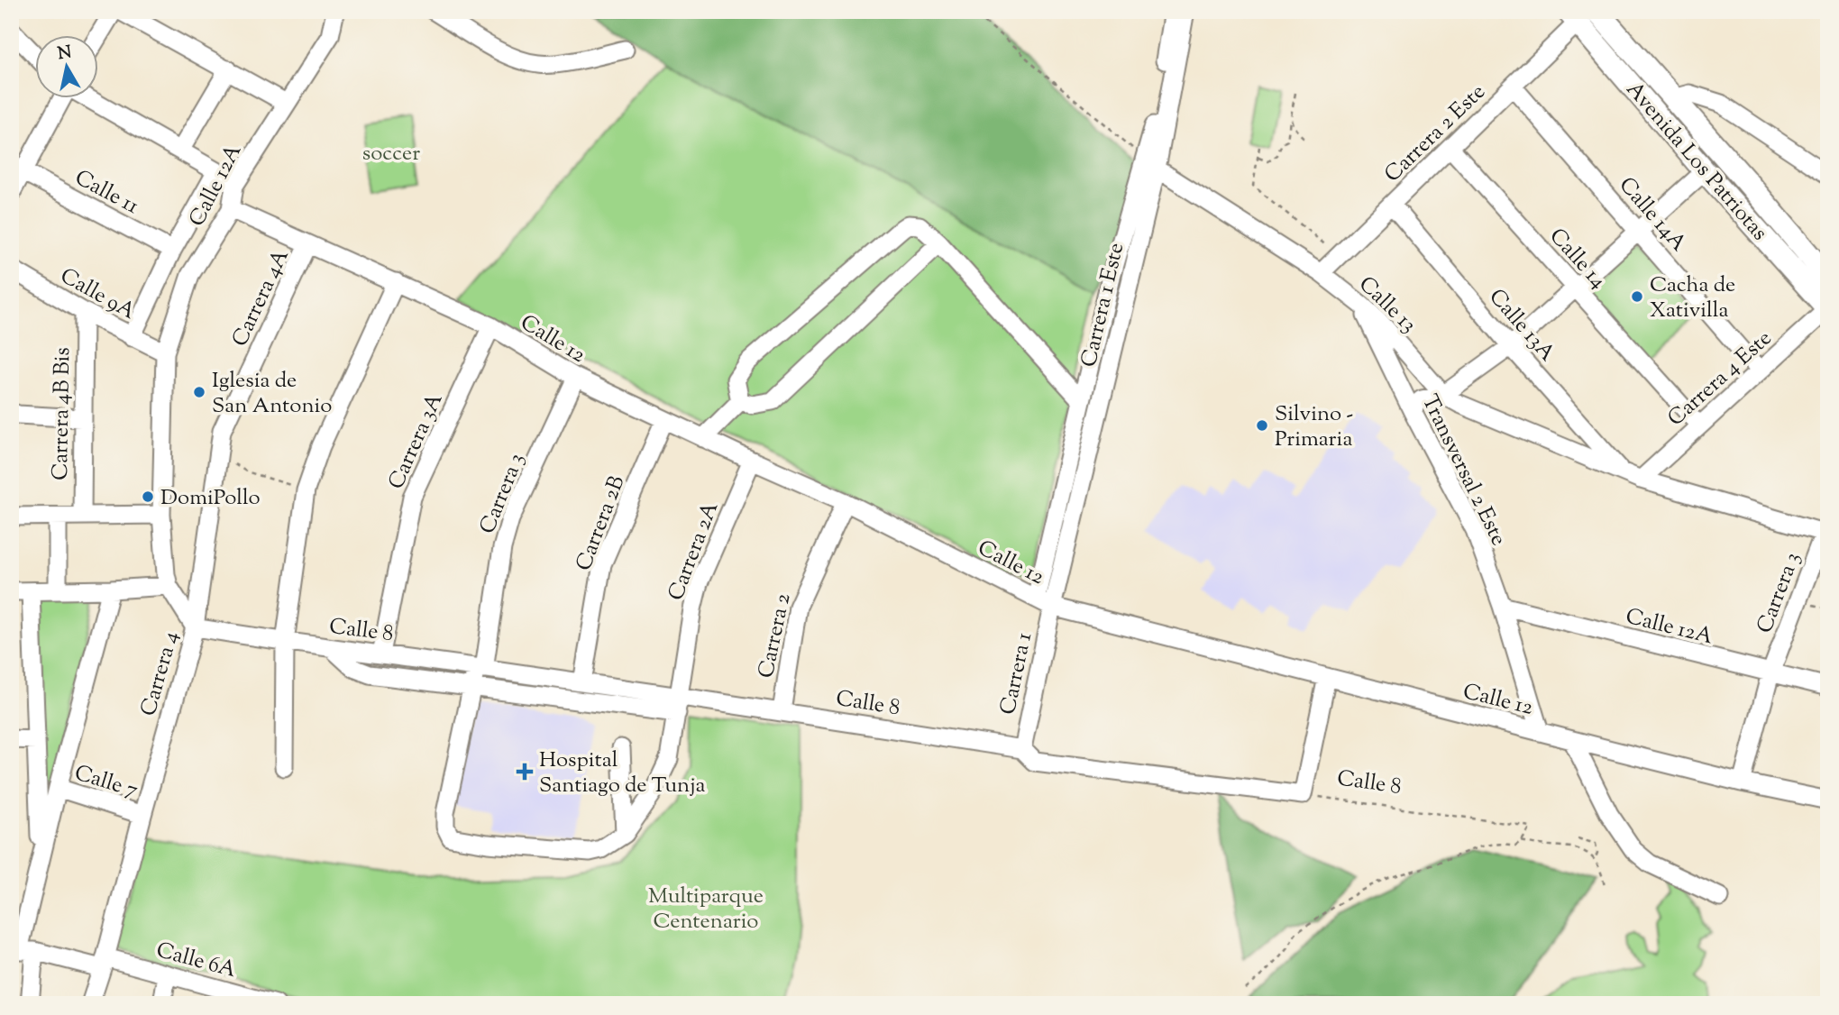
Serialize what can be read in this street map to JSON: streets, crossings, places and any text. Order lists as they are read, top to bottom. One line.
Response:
{"streets":{"main road":["Avenida Los Patriotas"],"street":["Carrera 2 Este","Calle 12A","Calle 11","Calle 14A","Calle 14","Calle 9A","Carrera 4A","Calle 13","Carrera 1 Este","Calle 13A","Calle 12","Carrera 4 Este","Carrera 4B Bis","Carrera 3A","Transversal 2 Este","Carrera 3","Carrera 2B","Carrera 2A","Calle 8","Carrera 2","Carrera 4","Carrera 1","Calle 7","Calle 6A"]},"crossings":[["Carrera 2 Este","Avenida Los Patriotas"],["Carrera 2 Este","Calle 14A"],["Carrera 2 Este","Calle 14"],["Carrera 2 Este","Calle 13"],["Carrera 2 Este","Calle 13A"],["Avenida Los Patriotas","Carrera 4 Este"],["Calle 12A","Calle 11"],["Calle 12A","Calle 9A"],["Calle 12A","Calle 12"],["Calle 12A","Transversal 2 Este"],["Calle 12A","Carrera 3"],["Calle 12A","Carrera 4"],["Calle 14A","Carrera 4 Este"],["Calle 14","Carrera 4 Este"],["Calle 9A","Carrera 4B Bis"],["Calle 9A","Carrera 4"],["Carrera 4A","Calle 12"],["Carrera 4A","Calle 8"],["Carrera 4A","Carrera 4"],["Calle 13","Carrera 1 Este"],["Calle 13","Calle 13A"],["Calle 13","Carrera 4 Este"],["Calle 13","Transversal 2 Este"],["Calle 13","Carrera 3"],["Carrera 1 Este","Calle 12"],["Carrera 1 Este","Carrera 1"],["Calle 12","Carrera 3A"],["Calle 12","Transversal 2 Este"],["Calle 12","Carrera 3"],["Calle 12","Carrera 2B"],["Calle 12","Carrera 2A"],["Calle 12","Carrera 2"],["Calle 12","Carrera 1"],["Carrera 3A","Calle 8"],["Carrera 3","Carrera 2A"],["Carrera 3","Calle 8"],["Carrera 2B","Calle 8"],["Carrera 2A","Calle 8"],["Calle 8","Carrera 2"],["Calle 8","Carrera 4"],["Calle 8","Carrera 1"],["Carrera 4","Calle 7"],["Carrera 4","Calle 6A"]],"parks":["soccer","Multiparque Centenario"],"places":{"other":["Cacha de Xativilla","Iglesia de San Antonio","Silvino - Primaria","DomiPollo"],"health":["Hospital Santiago de Tunja"]},"north":"top"}
